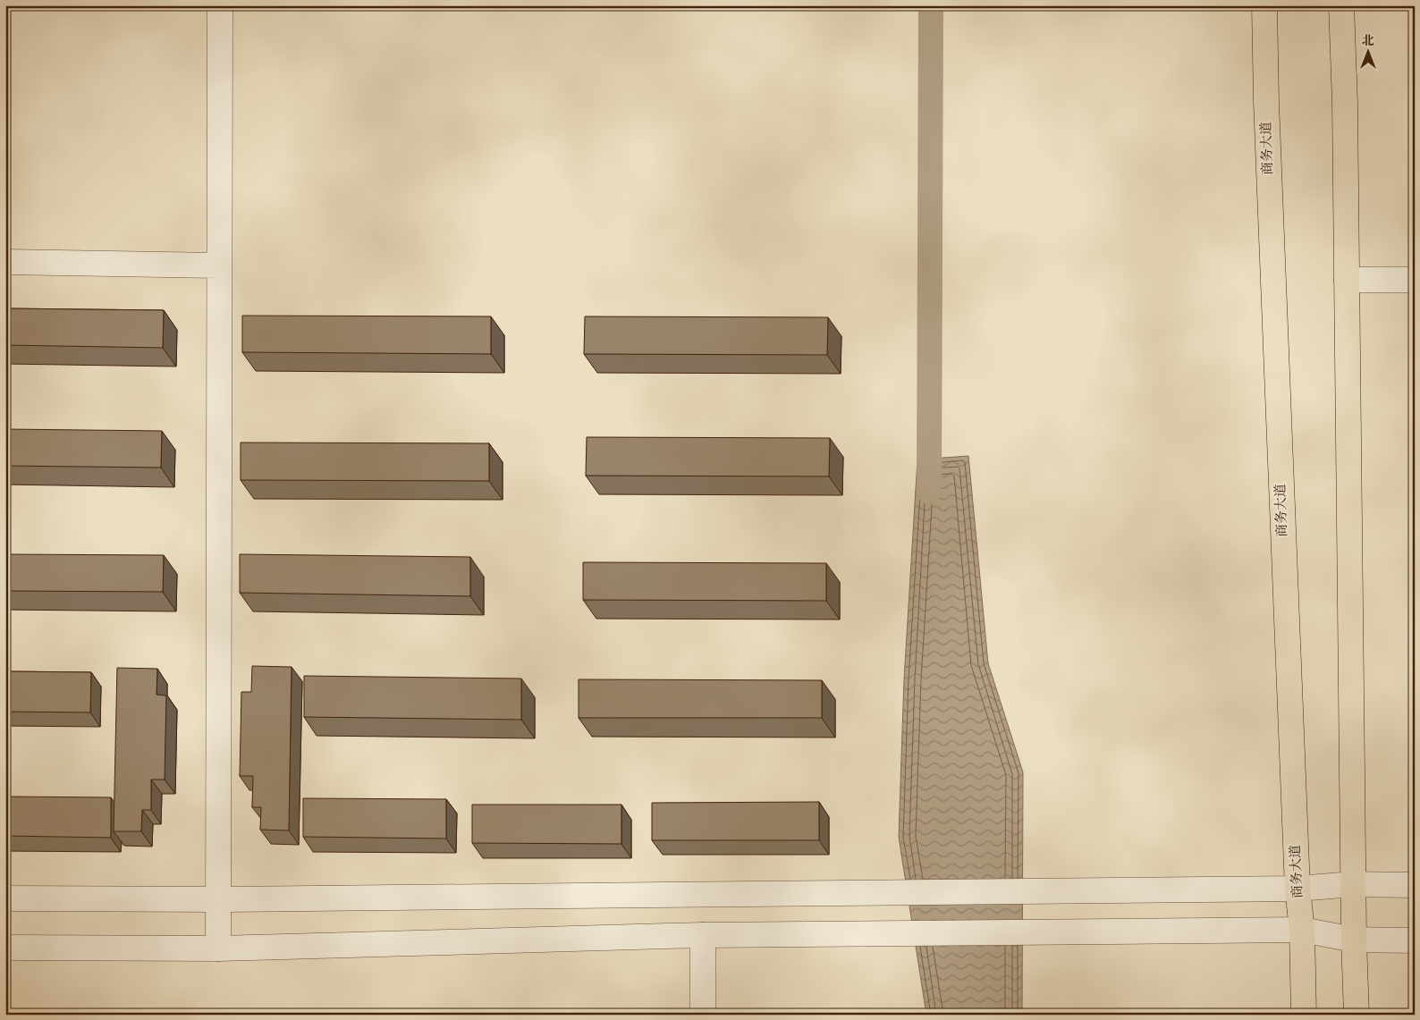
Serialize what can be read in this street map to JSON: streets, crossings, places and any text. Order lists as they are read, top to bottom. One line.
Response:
{"streets":{"main road":["商务大道"]},"north":"top"}
